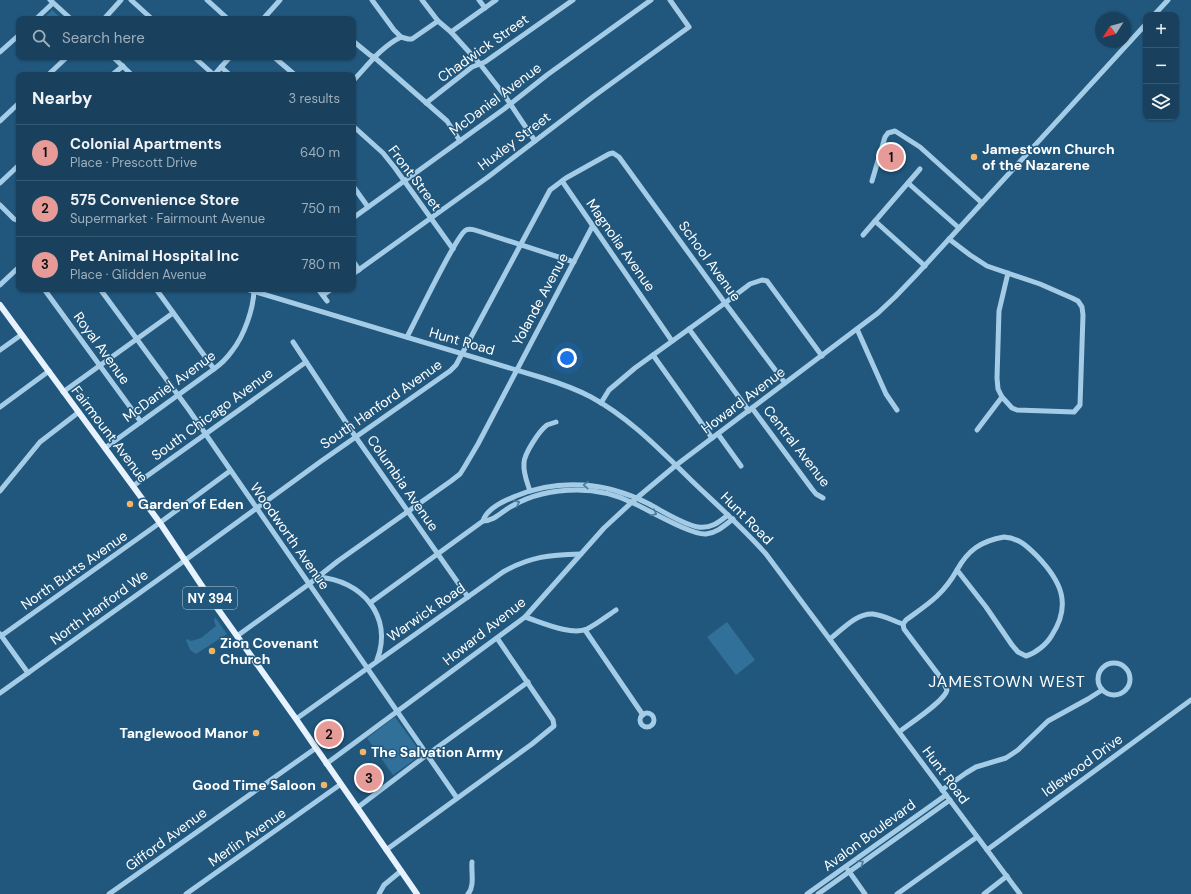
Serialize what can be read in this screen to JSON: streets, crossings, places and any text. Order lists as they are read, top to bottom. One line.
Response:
{"streets":{"main road":["Fairmount Avenue","NY 394"],"street":["Chadwick Street","McDaniel Avenue","Huxley Street","Front Street","Magnolia Avenue","School Avenue","Yolande Avenue","Hunt Road","Royal Avenue","Howard Avenue","South Hanford Avenue","South Chicago Avenue","Central Avenue","Columbia Avenue","Woodworth Avenue","North Butts Avenue","North Hanford We","Warwick Road","Idlewood Drive","Avalon Boulevard","Merlin Avenue","Gifford Avenue"]},"crossings":[["McDaniel Avenue","Front Street"],["McDaniel Avenue","Royal Avenue"],["McDaniel Avenue","Fairmount Avenue"],["McDaniel Avenue","Woodworth Avenue"],["Huxley Street","Front Street"],["Magnolia Avenue","School Avenue"],["Magnolia Avenue","Yolande Avenue"],["Magnolia Avenue","South Hanford Avenue"],["School Avenue","Howard Avenue"],["School Avenue","South Hanford Avenue"],["Yolande Avenue","Hunt Road"],["Yolande Avenue","Fairmount Avenue"],["Yolande Avenue","Columbia Avenue"],["Yolande Avenue","Woodworth Avenue"],["Hunt Road","Howard Avenue"],["Hunt Road","South Hanford Avenue"],["Hunt Road","Idlewood Drive"],["Hunt Road","Avalon Boulevard"],["Howard Avenue","Fairmount Avenue"],["Howard Avenue","Central Avenue"],["Howard Avenue","Woodworth Avenue"],["Howard Avenue","Warwick Road"],["South Hanford Avenue","Fairmount Avenue"],["South Hanford Avenue","Columbia Avenue"],["South Hanford Avenue","Woodworth Avenue"],["South Hanford Avenue","North Hanford We"],["South Chicago Avenue","Fairmount Avenue"],["South Chicago Avenue","Columbia Avenue"],["South Chicago Avenue","Woodworth Avenue"],["Fairmount Avenue","North Butts Avenue"],["Fairmount Avenue","North Hanford We"],["Fairmount Avenue","Warwick Road"],["Fairmount Avenue","Merlin Avenue"],["Fairmount Avenue","Gifford Avenue"],["Columbia Avenue","Warwick Road"],["Woodworth Avenue","North Butts Avenue"],["Woodworth Avenue","Warwick Road"]],"districts":["JAMESTOWN WEST"],"places":["Jamestown Church of the Nazarene","Garden of Eden","Zion Covenant Church","Tanglewood Manor","The Salvation Army","Good Time Saloon"],"north":"bottom left","page":{"map_buttons":["+","−"],"search":"Search here","heading":["Nearby","3 results"],"list":[{"mark":"1","name":"Colonial Apartments","note":"Place · Prescott Drive","value":"640 m"},{"mark":"2","name":"575 Convenience Store","note":"Supermarket · Fairmount Avenue","value":"750 m"},{"mark":"3","name":"Pet Animal Hospital Inc","note":"Place · Glidden Avenue","value":"780 m"}],"pins":["1","2","3"]}}
